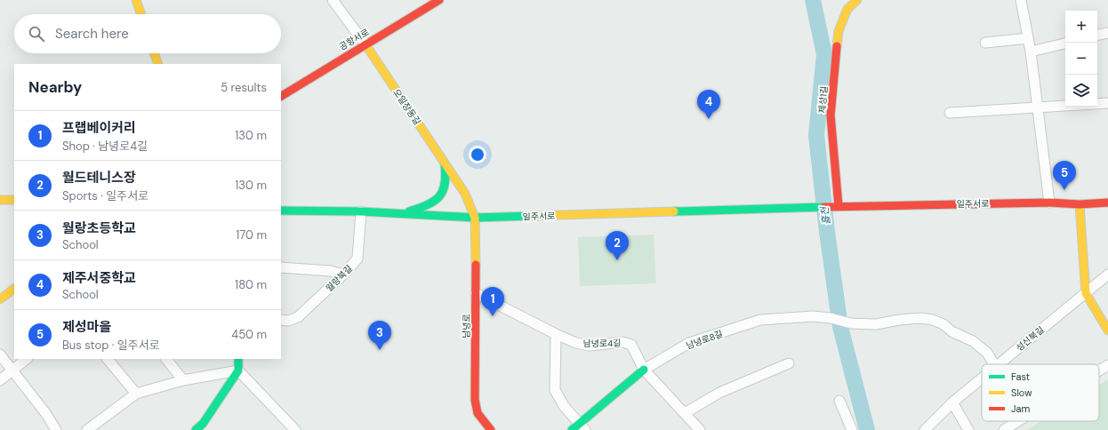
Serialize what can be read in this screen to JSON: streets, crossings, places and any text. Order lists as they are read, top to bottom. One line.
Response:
{"streets":{"street":["공항서로","제성1길","오일장동길","일주서로","월랑북길","남녕로","성신북길","남녕로8길","남녕로4길"]},"crossings":[["공항서로","오일장동길"],["제성1길","일주서로"],["오일장동길","일주서로"],["오일장동길","남녕로"],["일주서로","월랑북길"],["일주서로","남녕로"],["남녕로","남녕로4길"],["남녕로8길","남녕로4길"]],"water":["흘천"],"legend":["Fast","Slow","Jam"],"page":{"map_buttons":["+","−"],"search":"Search here","heading":["Nearby","5 results"],"pins":["4","5","2","1","3"],"list":[{"mark":"1","name":"프랩베이커리","note":"Shop · 남녕로4길","value":"130 m"},{"mark":"2","name":"월드테니스장","note":"Sports · 일주서로","value":"130 m"},{"mark":"3","name":"월랑초등학교","note":"School","value":"170 m"},{"mark":"4","name":"제주서중학교","note":"School","value":"180 m"},{"mark":"5","name":"제성마을","note":"Bus stop · 일주서로","value":"450 m"}]}}
